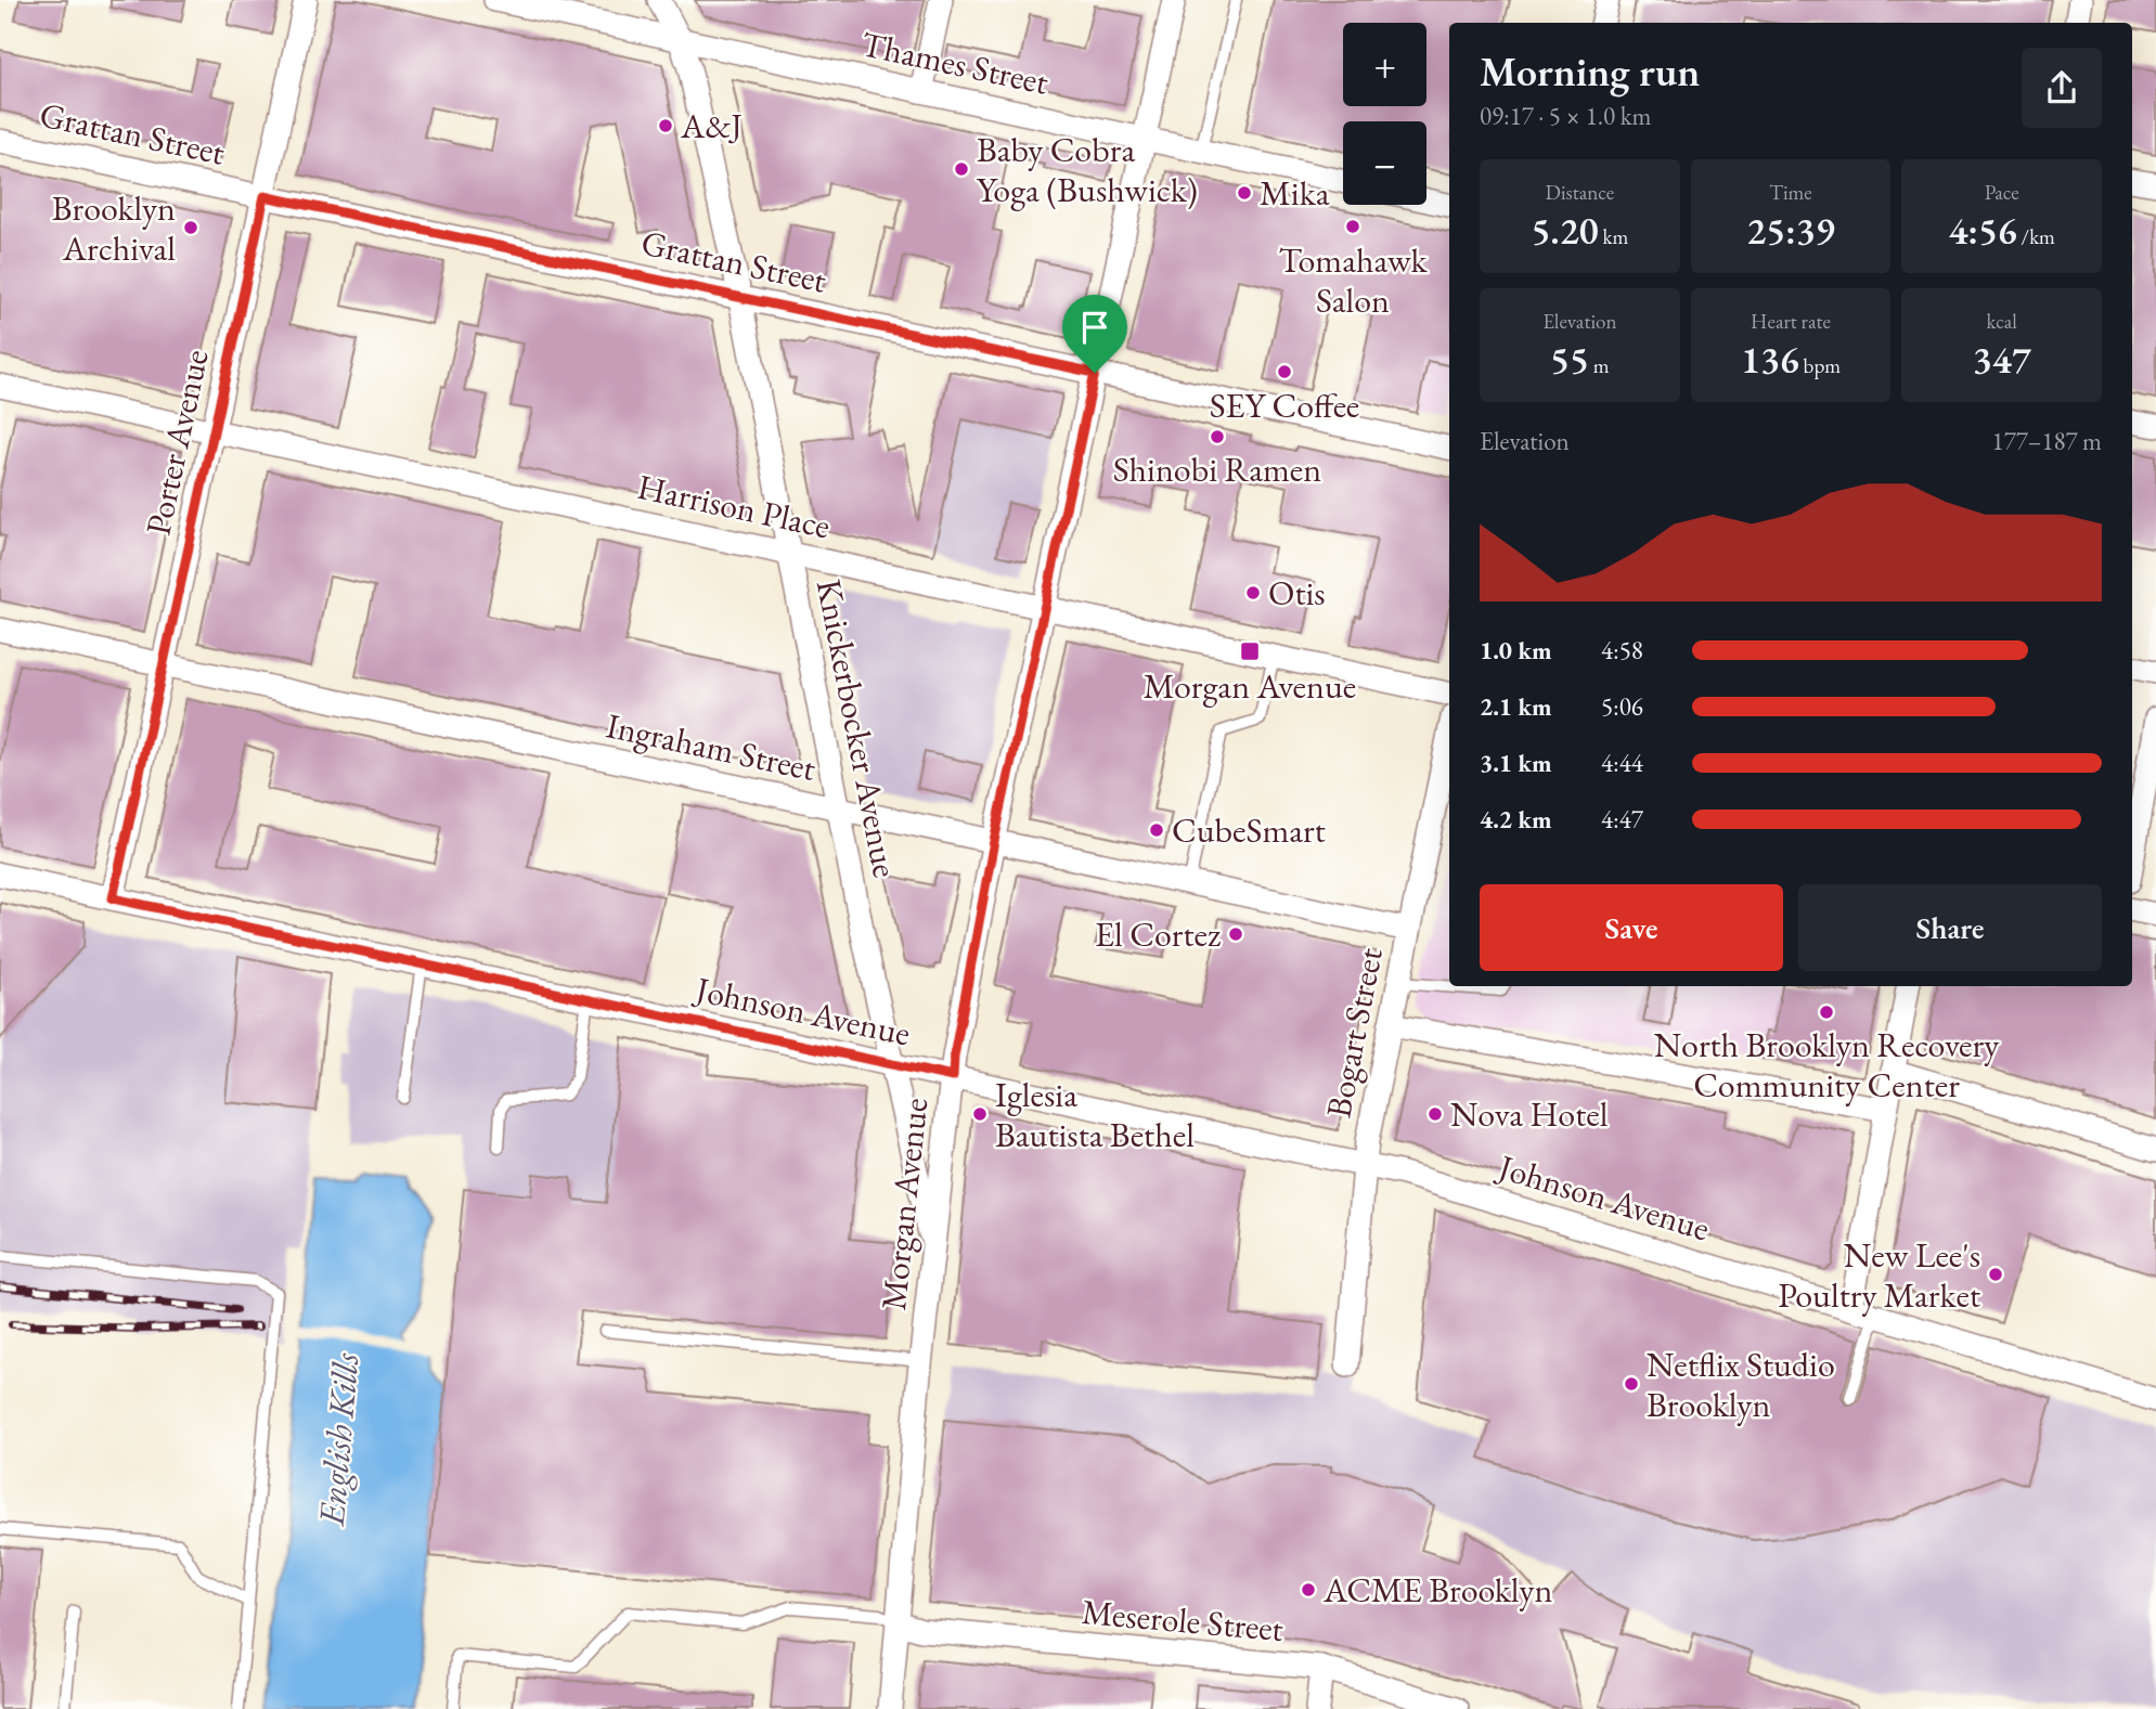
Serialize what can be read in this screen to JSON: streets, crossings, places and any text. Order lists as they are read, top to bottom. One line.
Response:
{"streets":{"street":["Thames Street","Grattan Street","Porter Avenue","Harrison Place","Knickerbocker Avenue","Ingraham Street","Johnson Avenue","Bogart Street","Morgan Avenue","Meserole Street"]},"crossings":[["Thames Street","Knickerbocker Avenue"],["Thames Street","Morgan Avenue"],["Grattan Street","Porter Avenue"],["Grattan Street","Knickerbocker Avenue"],["Grattan Street","Morgan Avenue"],["Porter Avenue","Harrison Place"],["Porter Avenue","Ingraham Street"],["Porter Avenue","Johnson Avenue"],["Harrison Place","Knickerbocker Avenue"],["Harrison Place","Morgan Avenue"],["Knickerbocker Avenue","Ingraham Street"],["Knickerbocker Avenue","Johnson Avenue"],["Knickerbocker Avenue","Morgan Avenue"],["Ingraham Street","Bogart Street"],["Ingraham Street","Morgan Avenue"],["Johnson Avenue","Bogart Street"],["Johnson Avenue","Morgan Avenue"],["Morgan Avenue","Meserole Street"]],"water":["English Kills"],"places":{"other":["A&J","Baby Cobra Yoga (Bushwick)","Mika","Tomahawk Salon","Brooklyn Archival","SEY Coffee","Shinobi Ramen","Otis","CubeSmart","El Cortez","North Brooklyn Recovery Community Center","Iglesia Bautista Bethel","Nova Hotel","New Lee's Poultry Market","Netflix Studio Brooklyn","ACME Brooklyn"],"transit":["Morgan Avenue"]},"page":{"map_buttons":["+","−"],"heading":["Morning run","09:17 · 5 × 1.0 km"],"stats":[["Distance","5.20 km"],["Time","25:39"],["Pace","4:56 /km"],["Elevation","55 m"],["Heart rate","136 bpm"],["kcal","347"]],"chart":["Elevation","177–187 m"],"list":[{"name":"1.0 km","note":"4:58"},{"name":"2.1 km","note":"5:06"},{"name":"3.1 km","note":"4:44"},{"name":"4.2 km","note":"4:47"}],"buttons":["Save","Share"]}}
